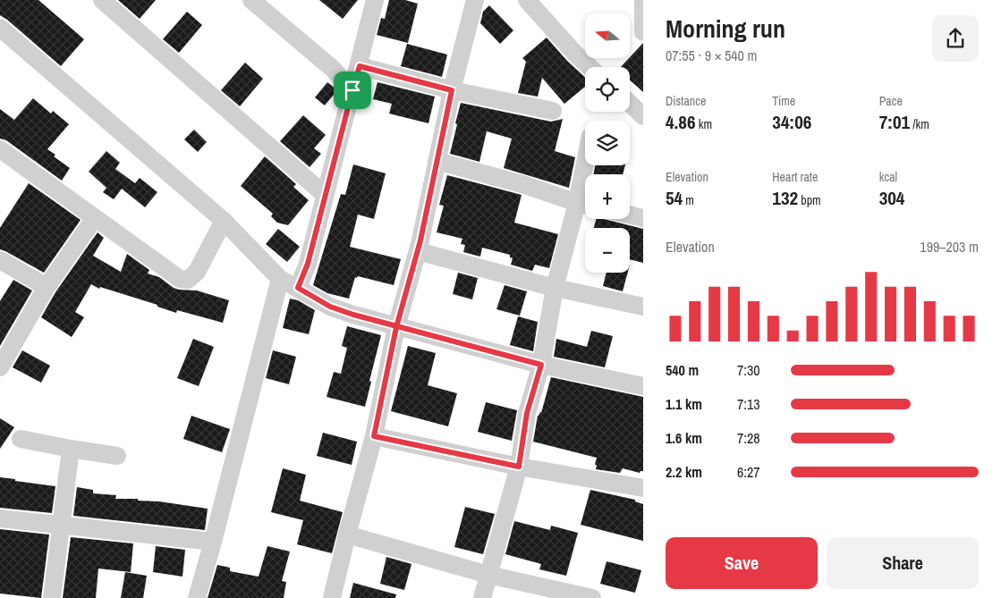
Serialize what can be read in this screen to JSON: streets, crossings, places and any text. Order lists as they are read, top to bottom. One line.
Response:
{"north":"left","page":{"heading":["Morning run","07:55 · 9 × 540 m"],"map_buttons":["+","−"],"stats":[["Distance","4.86 km"],["Time","34:06"],["Pace","7:01 /km"],["Elevation","54 m"],["Heart rate","132 bpm"],["kcal","304"]],"chart":["Elevation","199–203 m"],"list":[{"name":"540 m","note":"7:30"},{"name":"1.1 km","note":"7:13"},{"name":"1.6 km","note":"7:28"},{"name":"2.2 km","note":"6:27"}],"buttons":["Save","Share"]}}
